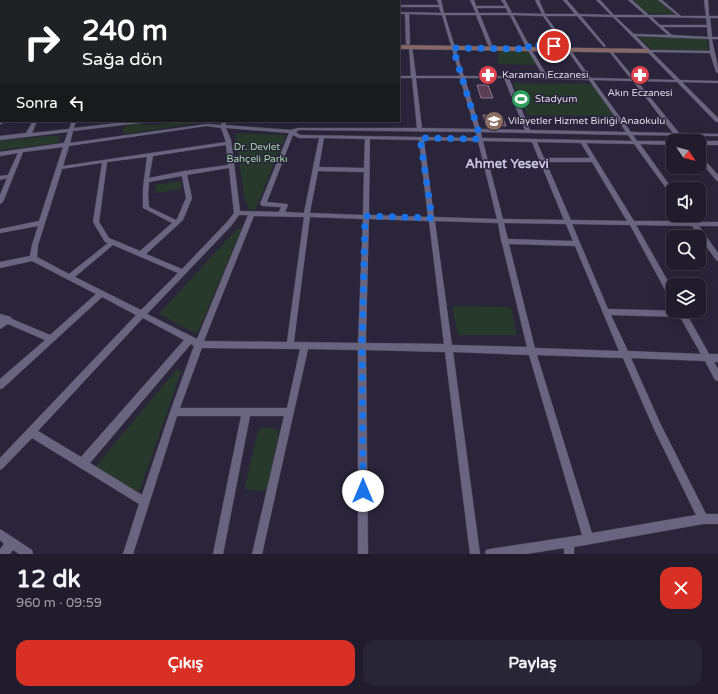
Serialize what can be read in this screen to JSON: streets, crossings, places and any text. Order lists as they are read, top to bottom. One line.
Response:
{"districts":["Ahmet Yesevi"],"parks":["Dr. Devlet Bahçeli Parkı"],"places":{"pharmacy":["Karaman Eczanesi","Akın Eczanesi"],"sports":["Stadyum"],"school or university":["Vilayetler Hizmet Birliği Anaokulu"]},"north":"bottom right","page":{"turn":["240 m","Sağa dön"],"then":"Sonra","heading":["12 dk","960 m · 09:59"],"buttons":["Çıkış","Paylaş"]}}
